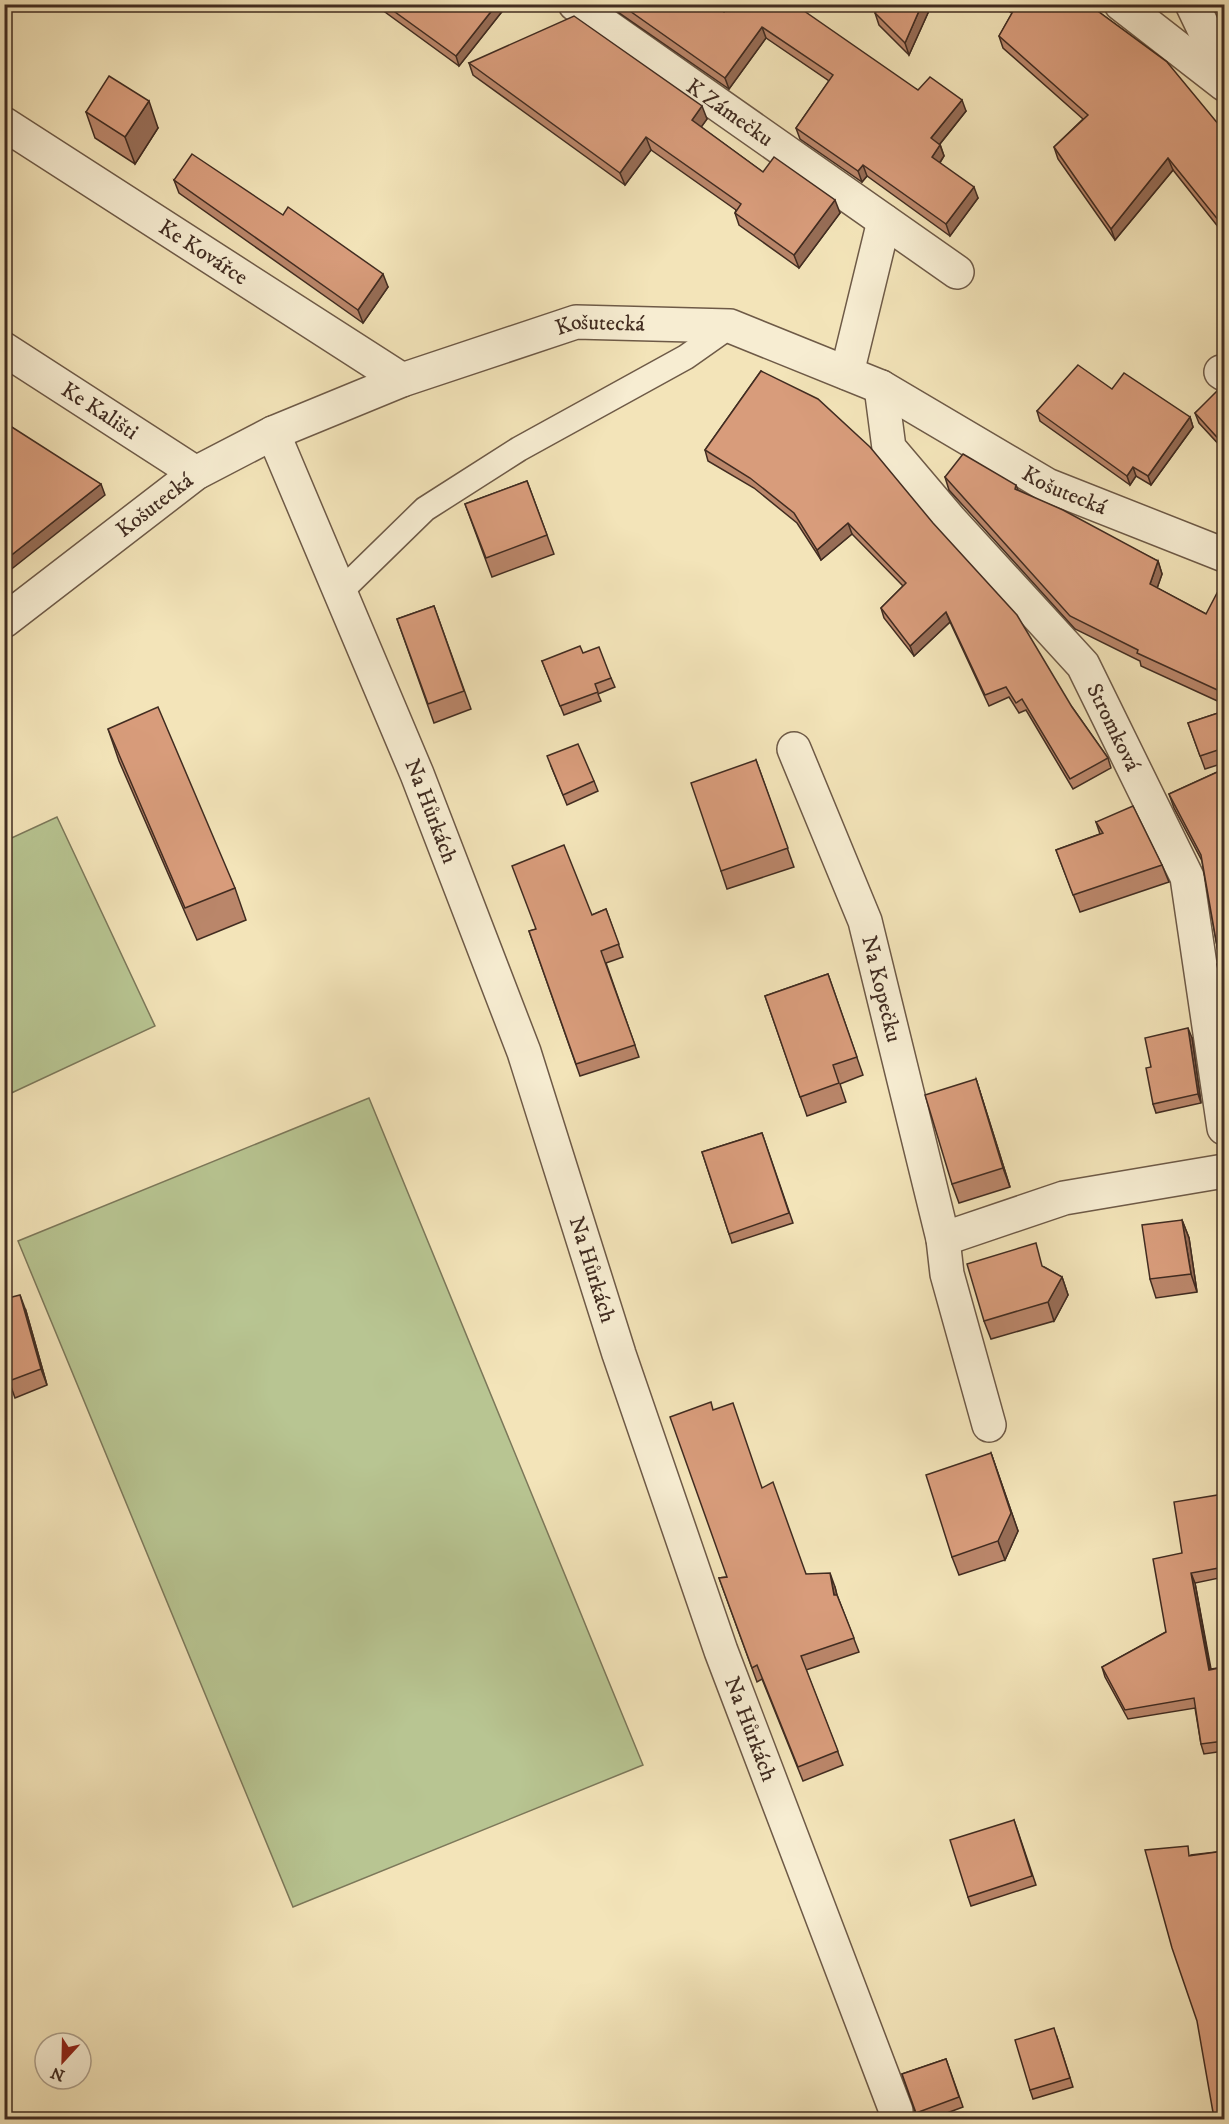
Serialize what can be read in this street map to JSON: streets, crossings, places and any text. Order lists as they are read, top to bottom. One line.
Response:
{"streets":{"street":["K Zámečku","Ke Kovářce","Košutecká","Ke Kališti","Stromková","Na Hůrkách","Na Kopečku"]},"crossings":[["Ke Kovářce","Košutecká"],["Košutecká","Ke Kališti"],["Košutecká","Stromková"],["Košutecká","Na Hůrkách"]],"north":"bottom"}
